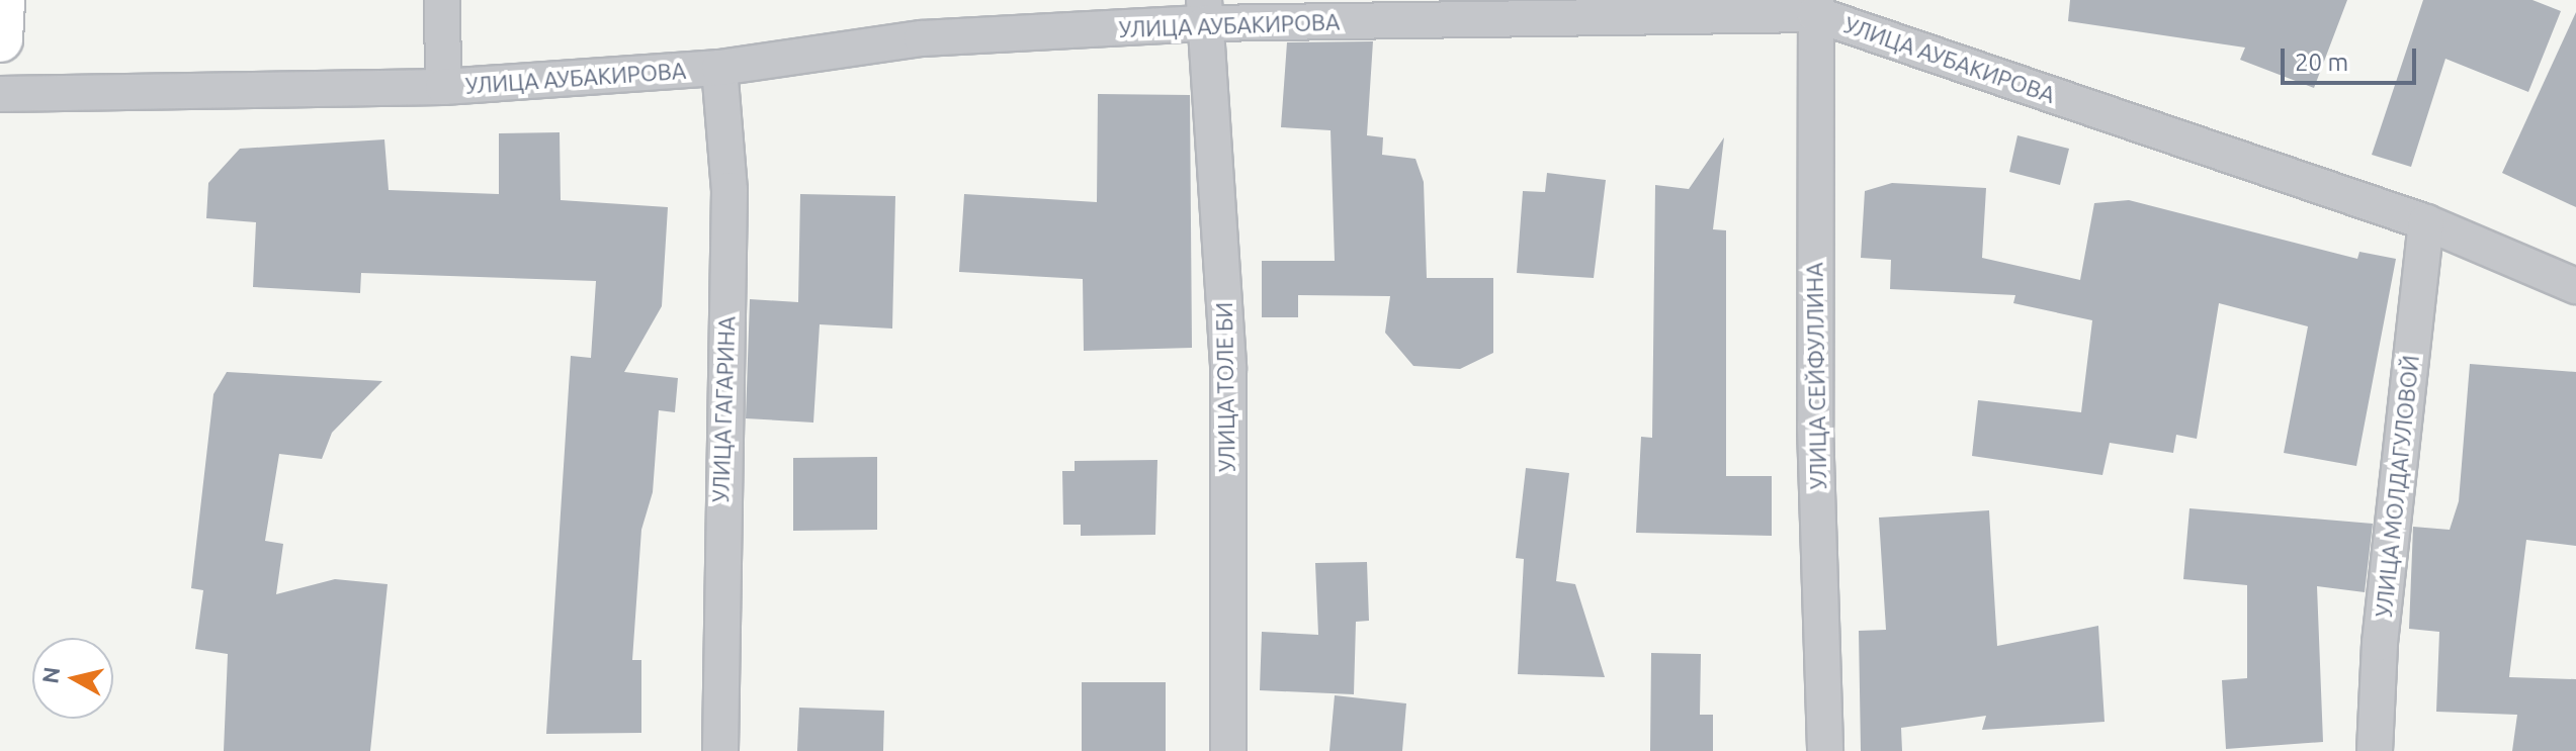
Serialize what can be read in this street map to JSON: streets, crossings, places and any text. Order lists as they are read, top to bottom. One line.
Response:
{"streets":{"street":["УЛИЦА АУБАКИРОВА","УЛИЦА СЕЙФУЛЛИНА","УЛИЦА ТОЛЕ БИ","УЛИЦА ГАГАРИНА","УЛИЦА МОЛДАГУЛОВОЙ"]},"crossings":[["УЛИЦА АУБАКИРОВА","УЛИЦА СЕЙФУЛЛИНА"],["УЛИЦА АУБАКИРОВА","УЛИЦА ТОЛЕ БИ"],["УЛИЦА АУБАКИРОВА","УЛИЦА ГАГАРИНА"],["УЛИЦА АУБАКИРОВА","УЛИЦА МОЛДАГУЛОВОЙ"]],"scale_bar":"20 m","north":"left"}
